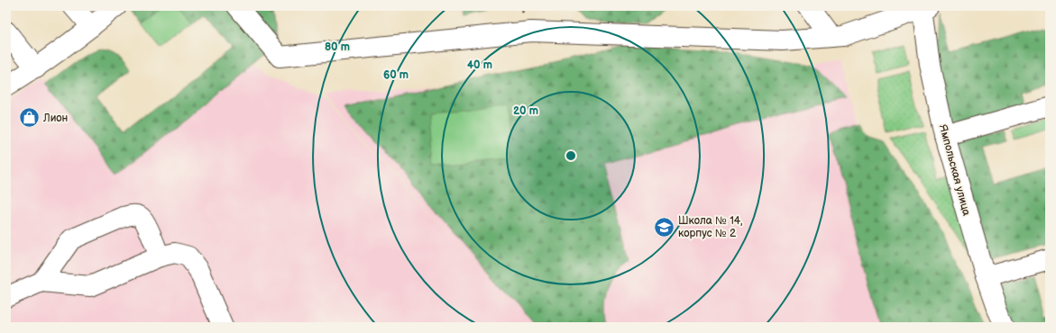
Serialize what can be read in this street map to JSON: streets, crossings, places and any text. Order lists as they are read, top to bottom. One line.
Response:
{"streets":{"street":["Ямпольская улица"]},"places":{"shop":["Лион"],"school or university":["Школа № 14, корпус № 2"]},"rings":["80 m","40 m","60 m","20 m"]}
